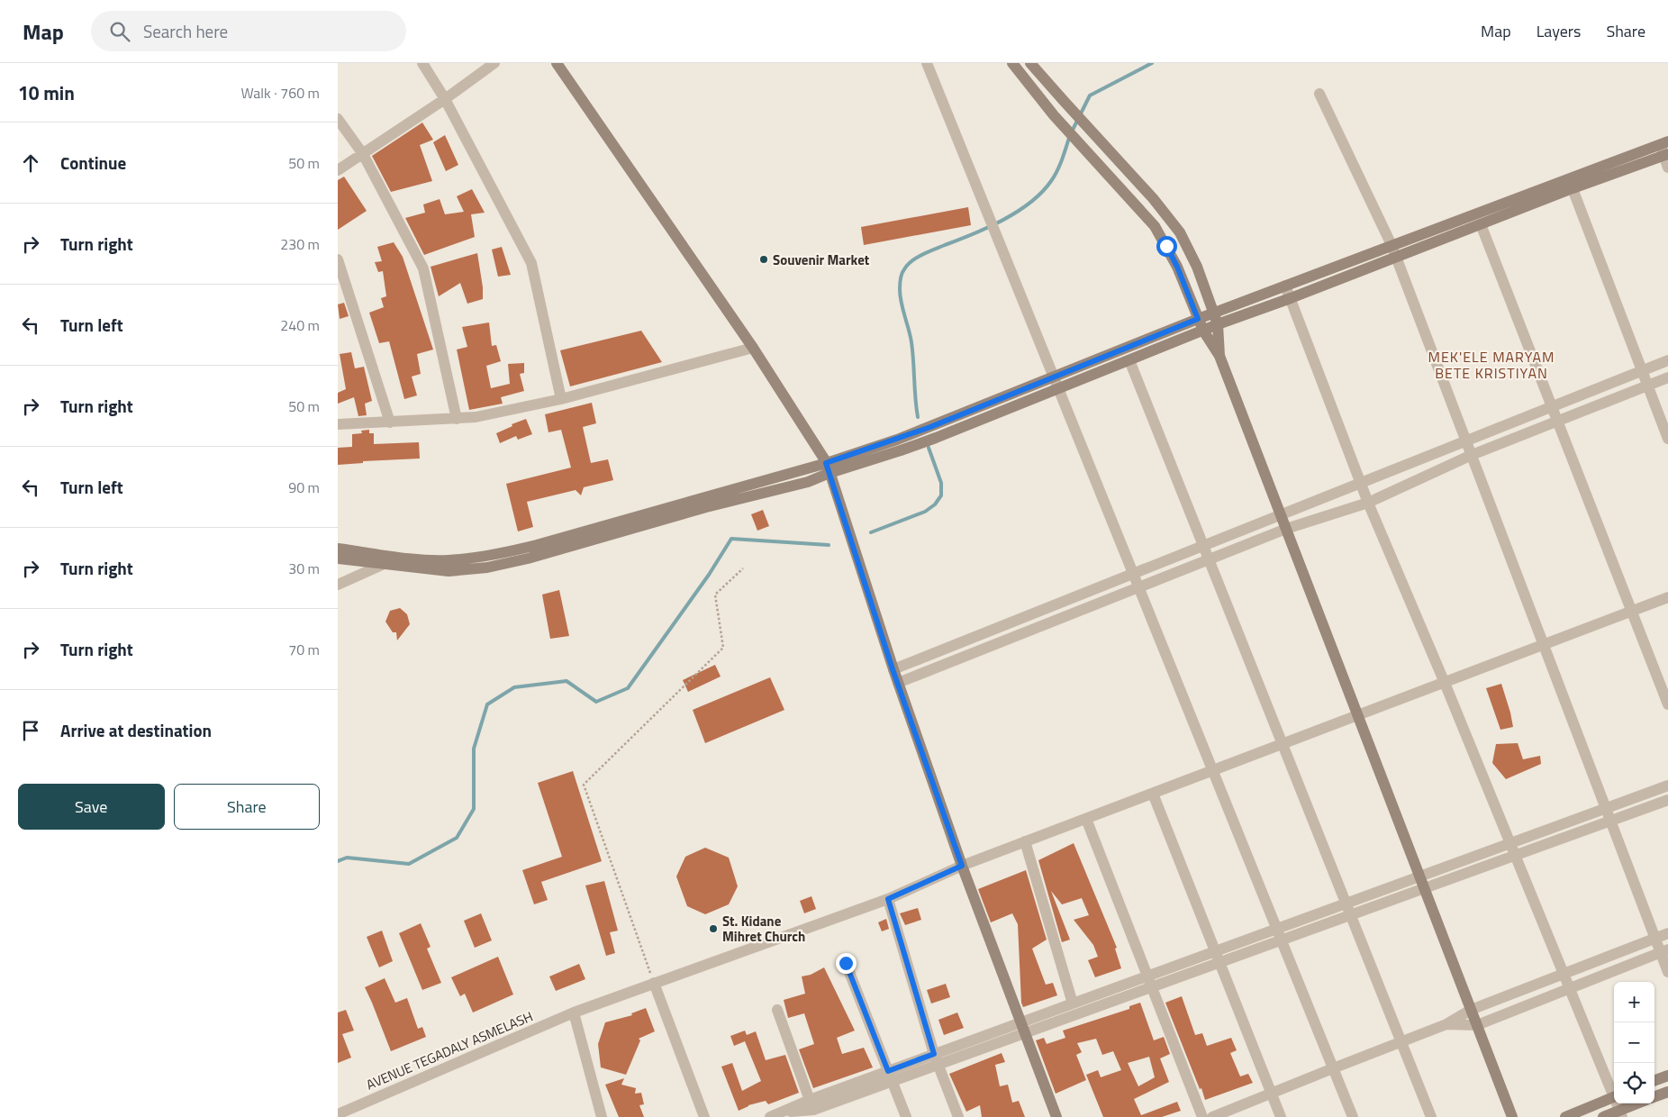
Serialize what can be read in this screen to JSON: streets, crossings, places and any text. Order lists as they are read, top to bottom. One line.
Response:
{"streets":{"street":["AVENUE TEGADALY ASMELASH"]},"districts":["MEK'ELE MARYAM BETE KRISTIYAN"],"places":["Souvenir Market","St. Kidane Mihret Church"],"page":{"header":"Map","search":"Search here","nav":["Map","Layers","Share"],"heading":["10 min","Walk · 760 m"],"list":[["Continue","50 m"],["Turn right","230 m"],["Turn left","240 m"],["Turn right","50 m"],["Turn left","90 m"],["Turn right","30 m"],["Turn right","70 m"],"Arrive at destination"],"buttons":["Save","Share"],"map_buttons":["+","−"]}}
